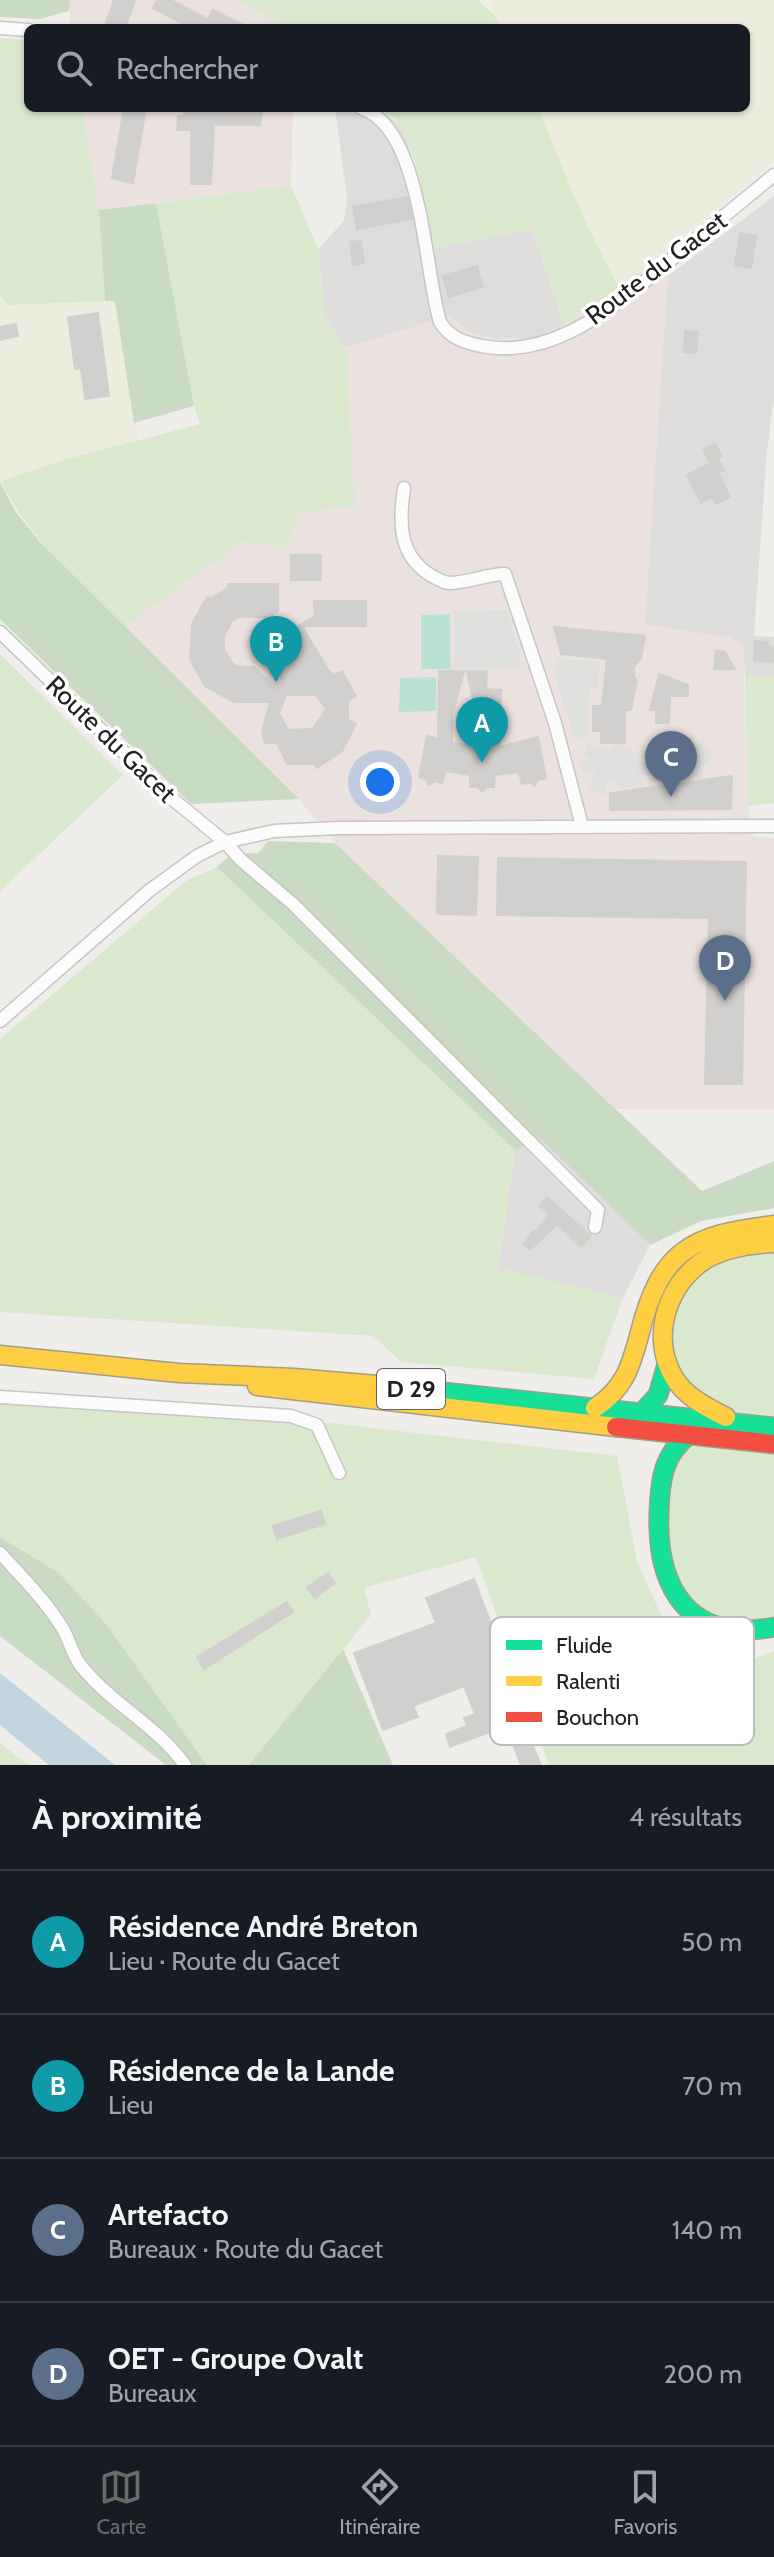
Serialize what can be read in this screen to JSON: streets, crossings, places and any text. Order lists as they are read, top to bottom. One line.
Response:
{"streets":{"main road":["D 29"],"street":["Route du Gacet"]},"legend":["Fluide","Ralenti","Bouchon"],"page":{"search":"Rechercher","pins":["B","A","C","D"],"heading":["À proximité","4 résultats"],"list":[{"mark":"A","name":"Résidence André Breton","note":"Lieu · Route du Gacet","value":"50 m"},{"mark":"B","name":"Résidence de la Lande","note":"Lieu","value":"70 m"},{"mark":"C","name":"Artefacto","note":"Bureaux · Route du Gacet","value":"140 m"},{"mark":"D","name":"OET - Groupe Ovalt","note":"Bureaux","value":"200 m"}],"nav":["Carte","Itinéraire","Favoris"]}}
